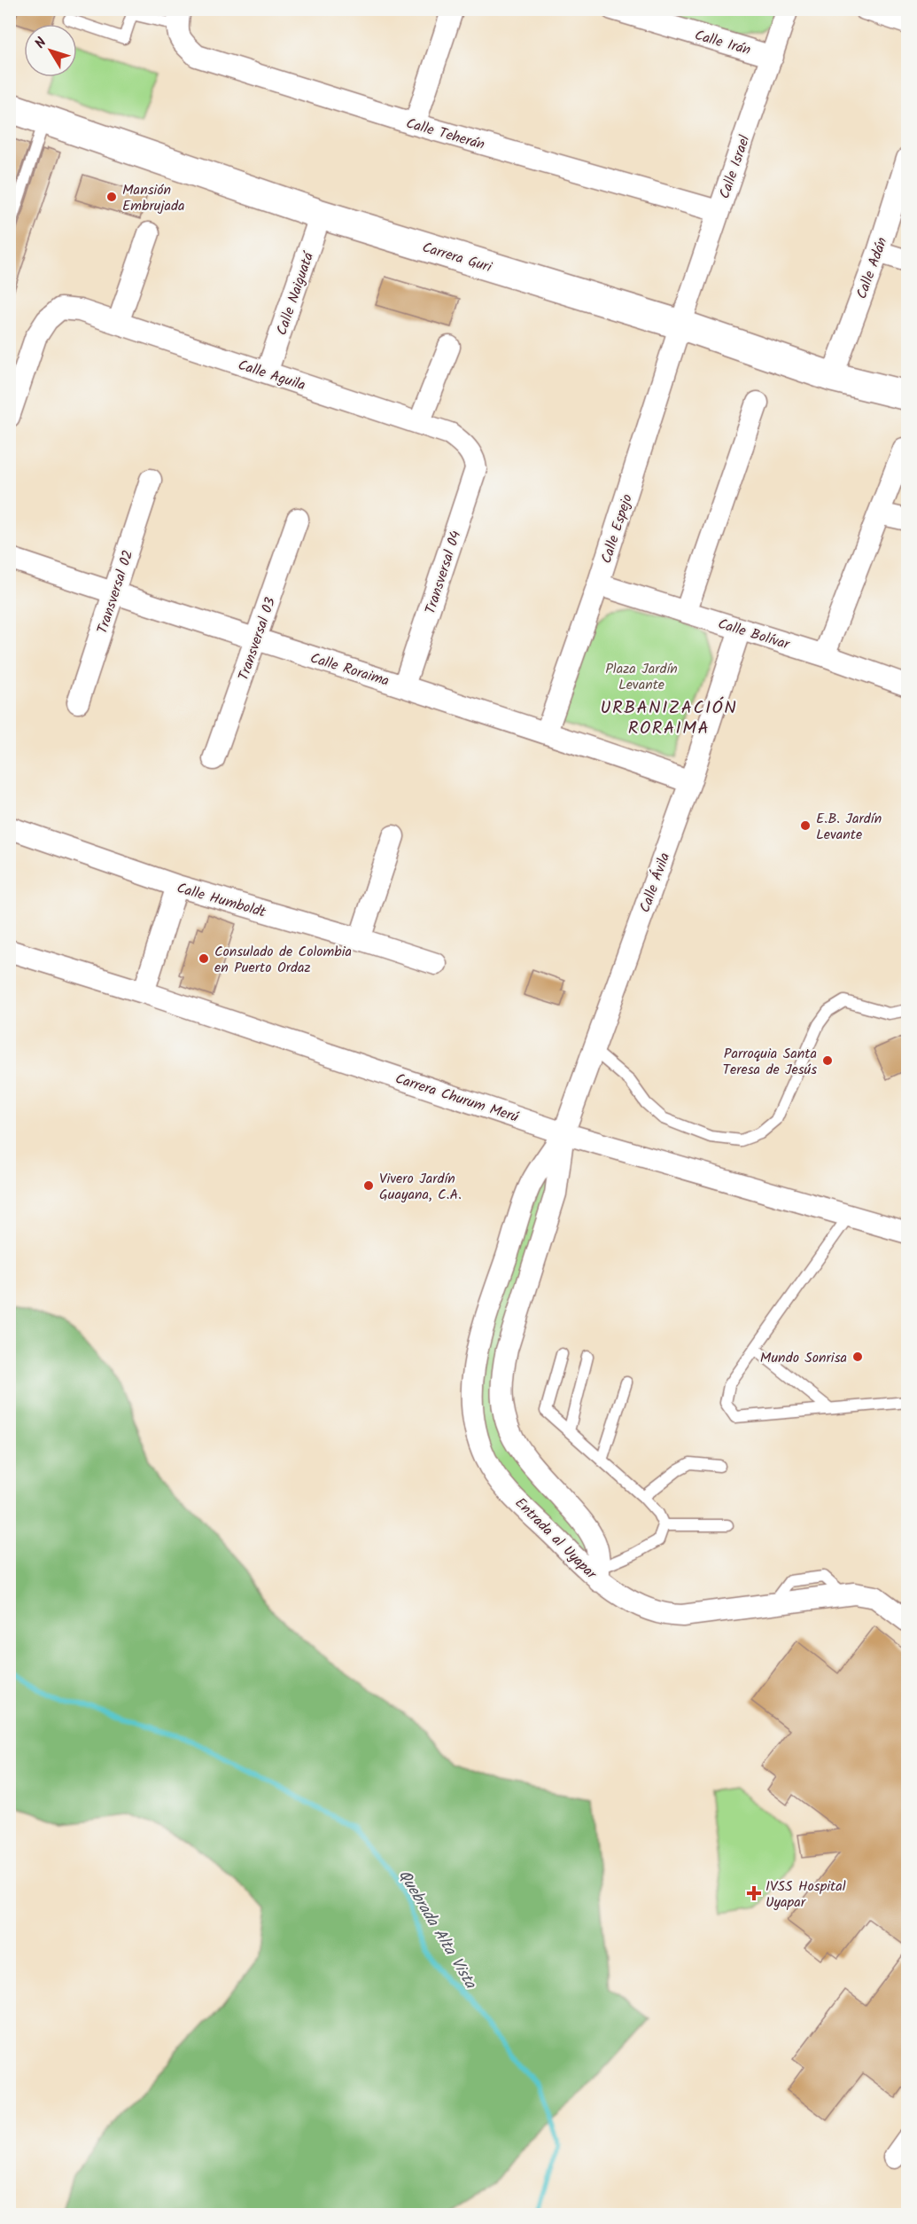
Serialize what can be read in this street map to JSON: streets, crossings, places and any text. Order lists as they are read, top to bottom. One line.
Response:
{"streets":{"street":["Calle Irán","Calle Teherán","Calle Israel","Carrera Guri","Calle Adán","Calle Naiguatá","Calle Aguila","Calle Espejo","Transversal 04","Transversal 02","Calle Bolívar","Transversal 03","Calle Roraima","Calle Ávila","Calle Humboldt","Carrera Churum Merú","Entrada al Uyapar"]},"crossings":[["Calle Irán","Calle Israel"],["Calle Teherán","Calle Israel"],["Calle Israel","Carrera Guri"],["Calle Israel","Calle Espejo"],["Carrera Guri","Calle Adán"],["Carrera Guri","Calle Naiguatá"],["Carrera Guri","Calle Espejo"],["Calle Naiguatá","Calle Aguila"],["Calle Aguila","Transversal 04"],["Calle Espejo","Calle Bolívar"],["Calle Espejo","Calle Roraima"],["Transversal 04","Calle Roraima"],["Transversal 02","Calle Roraima"],["Calle Bolívar","Calle Ávila"],["Transversal 03","Calle Roraima"],["Calle Roraima","Calle Ávila"],["Calle Ávila","Carrera Churum Merú"],["Calle Ávila","Entrada al Uyapar"],["Carrera Churum Merú","Entrada al Uyapar"]],"districts":["URBANIZACIÓN RORAIMA"],"water":["Quebrada Alta Vista"],"parks":["Plaza Jardín Levante"],"places":{"other":["Mansión Embrujada","E.B. Jardín Levante","Consulado de Colombia en Puerto Ordaz","Parroquia Santa Teresa de Jesús","Vivero Jardín Guayana, C.A.","Mundo Sonrisa"],"health":["IVSS Hospital Uyapar"]},"north":"top left"}
